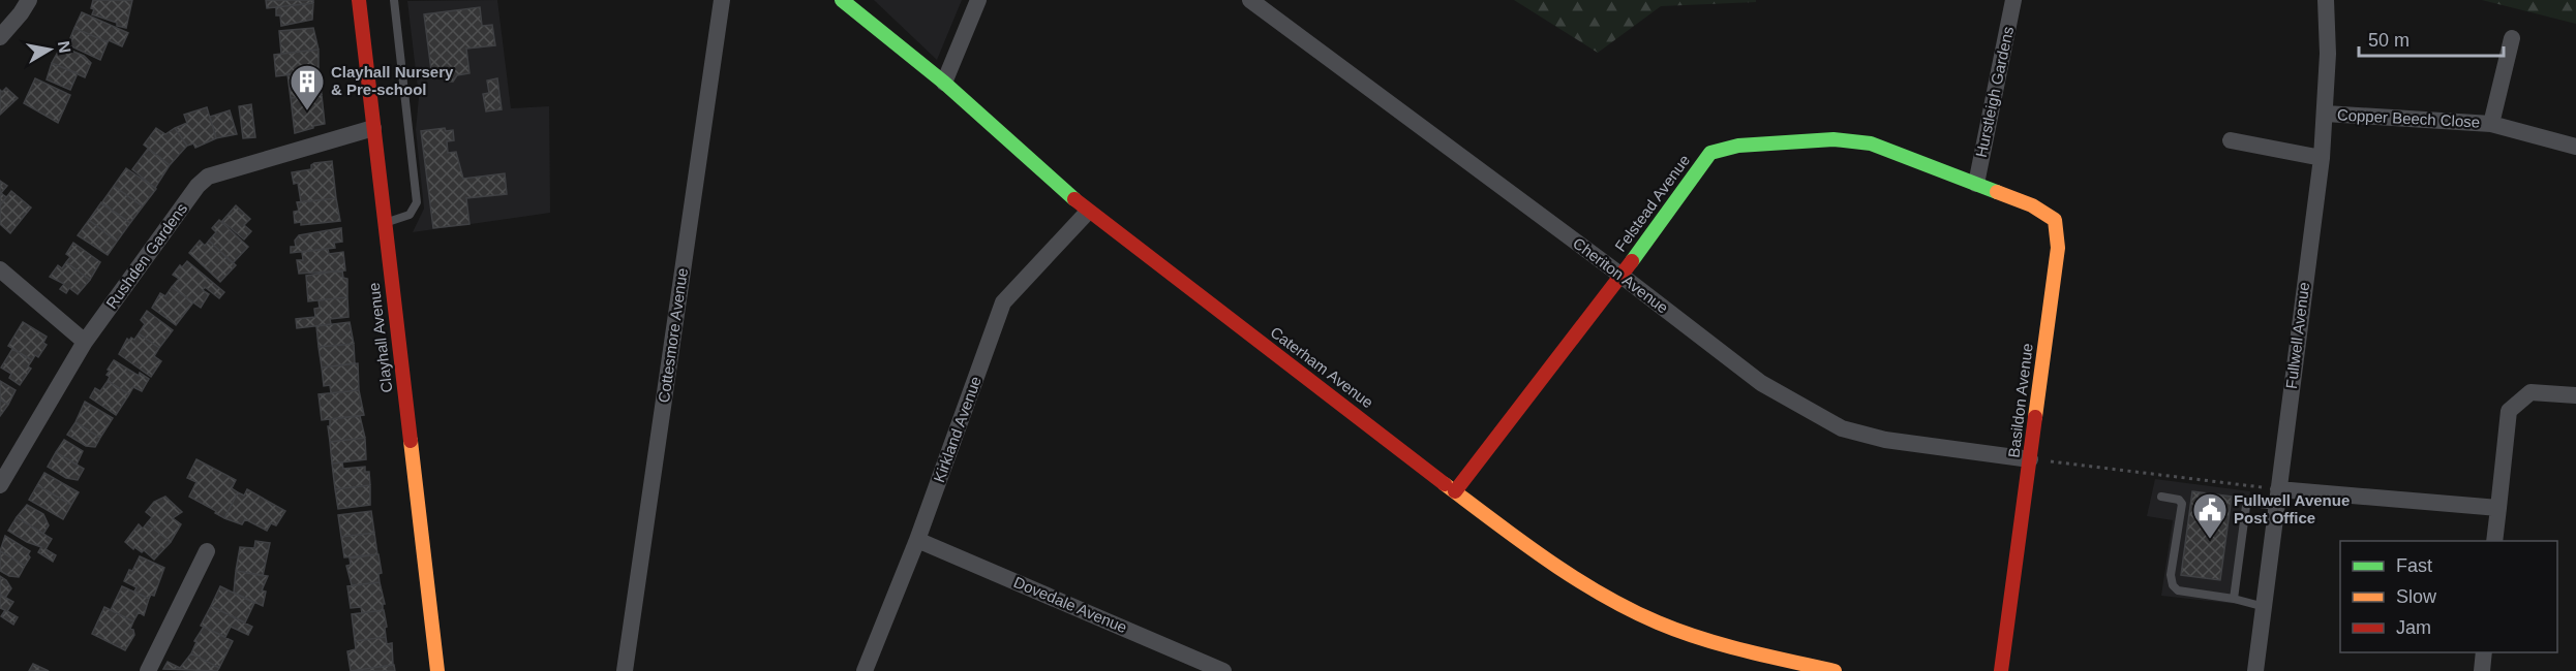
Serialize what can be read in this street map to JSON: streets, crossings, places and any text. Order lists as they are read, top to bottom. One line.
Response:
{"streets":{"street":["Hurstleigh Gardens","Copper Beech Close","Felstead Avenue","Rushden Gardens","Cheriton Avenue","Cottesmore Avenue","Fullwell Avenue","Clayhall Avenue","Caterham Avenue","Basildon Avenue","Kirkland Avenue","Dovedale Avenue"]},"crossings":[["Hurstleigh Gardens","Felstead Avenue"],["Hurstleigh Gardens","Basildon Avenue"],["Copper Beech Close","Fullwell Avenue"],["Felstead Avenue","Cheriton Avenue"],["Felstead Avenue","Caterham Avenue"],["Felstead Avenue","Basildon Avenue"],["Rushden Gardens","Clayhall Avenue"],["Cheriton Avenue","Basildon Avenue"],["Caterham Avenue","Kirkland Avenue"],["Kirkland Avenue","Dovedale Avenue"]],"places":{"building":["Clayhall Nursery & Pre-school"],"public building":["Fullwell Avenue Post Office"]},"legend":["Fast","Slow","Jam"],"scale_bar":"50 m","north":"right"}
